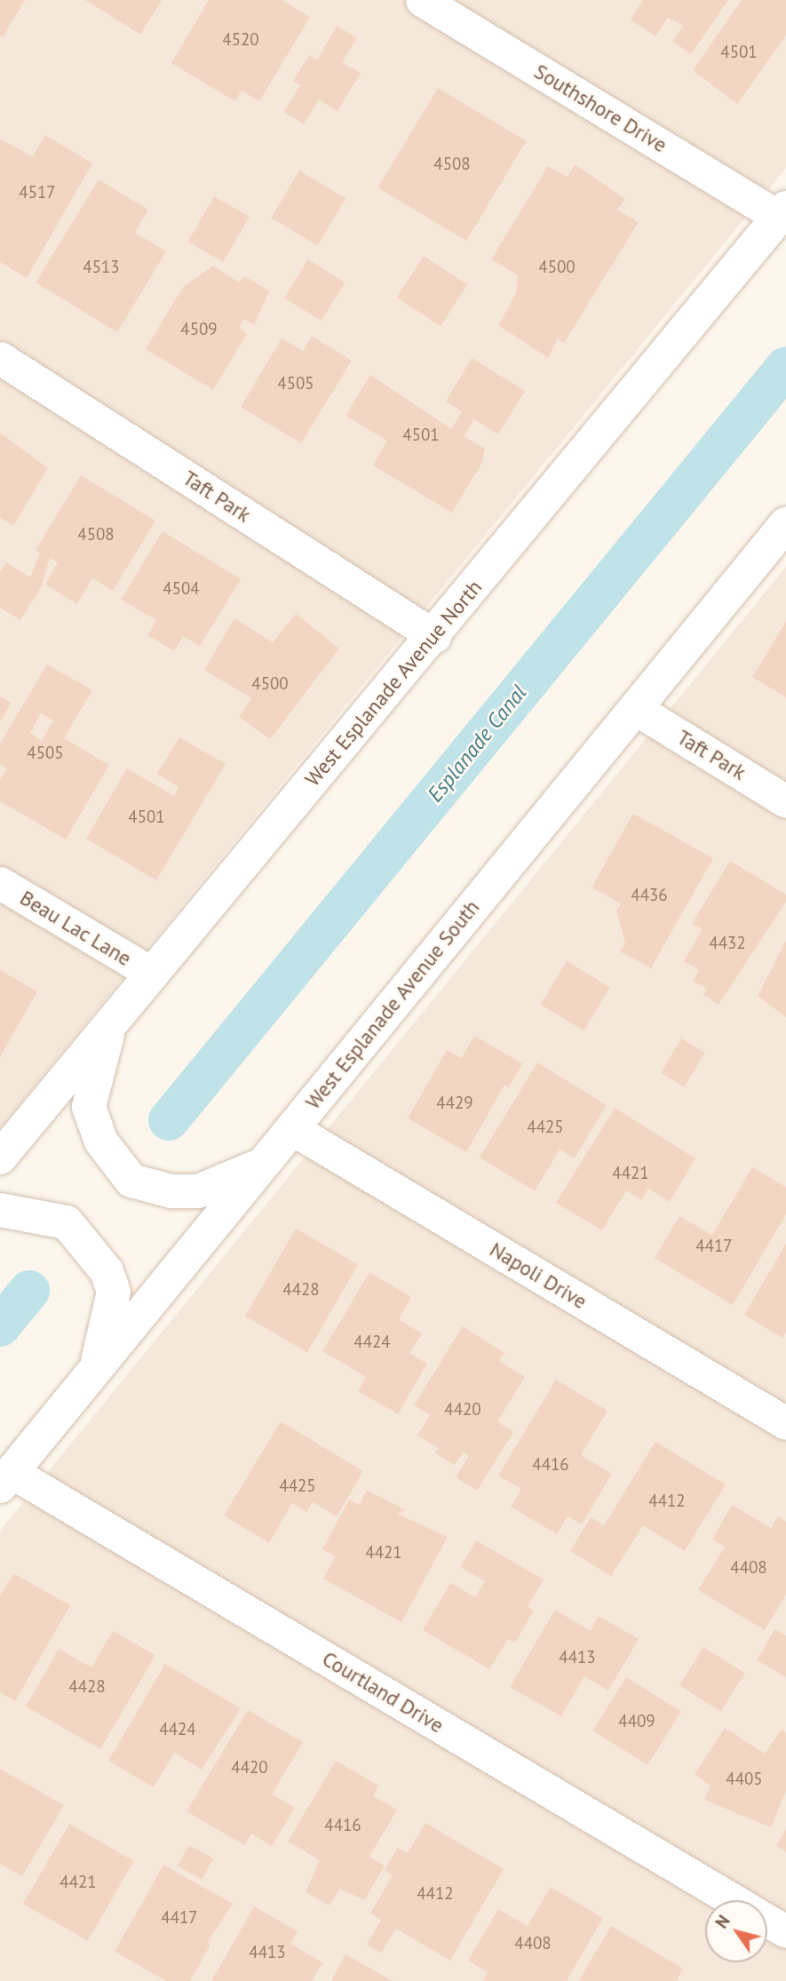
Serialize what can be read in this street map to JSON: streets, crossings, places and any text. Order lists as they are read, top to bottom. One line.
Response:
{"streets":{"main road":["West Esplanade Avenue North","West Esplanade Avenue South"],"street":["Southshore Drive","Taft Park","Beau Lac Lane","Napoli Drive","Courtland Drive"]},"crossings":[["Southshore Drive","West Esplanade Avenue North"],["Taft Park","West Esplanade Avenue North"],["Taft Park","West Esplanade Avenue South"],["West Esplanade Avenue North","Beau Lac Lane"],["West Esplanade Avenue South","Napoli Drive"],["West Esplanade Avenue South","Courtland Drive"]],"water":["Esplanade Canal"],"house_numbers":["4520","4501","4508","4517","4513","4500","4509","4505","4501","4508","4504","4500","4505","4501","4436","4432","4429","4425","4421","4417","4428","4424","4420","4416","4425","4412","4421","4408","4413","4428","4409","4424","4420","4405","4416","4421","4412","4417","4408","4413"],"north":"top left"}
